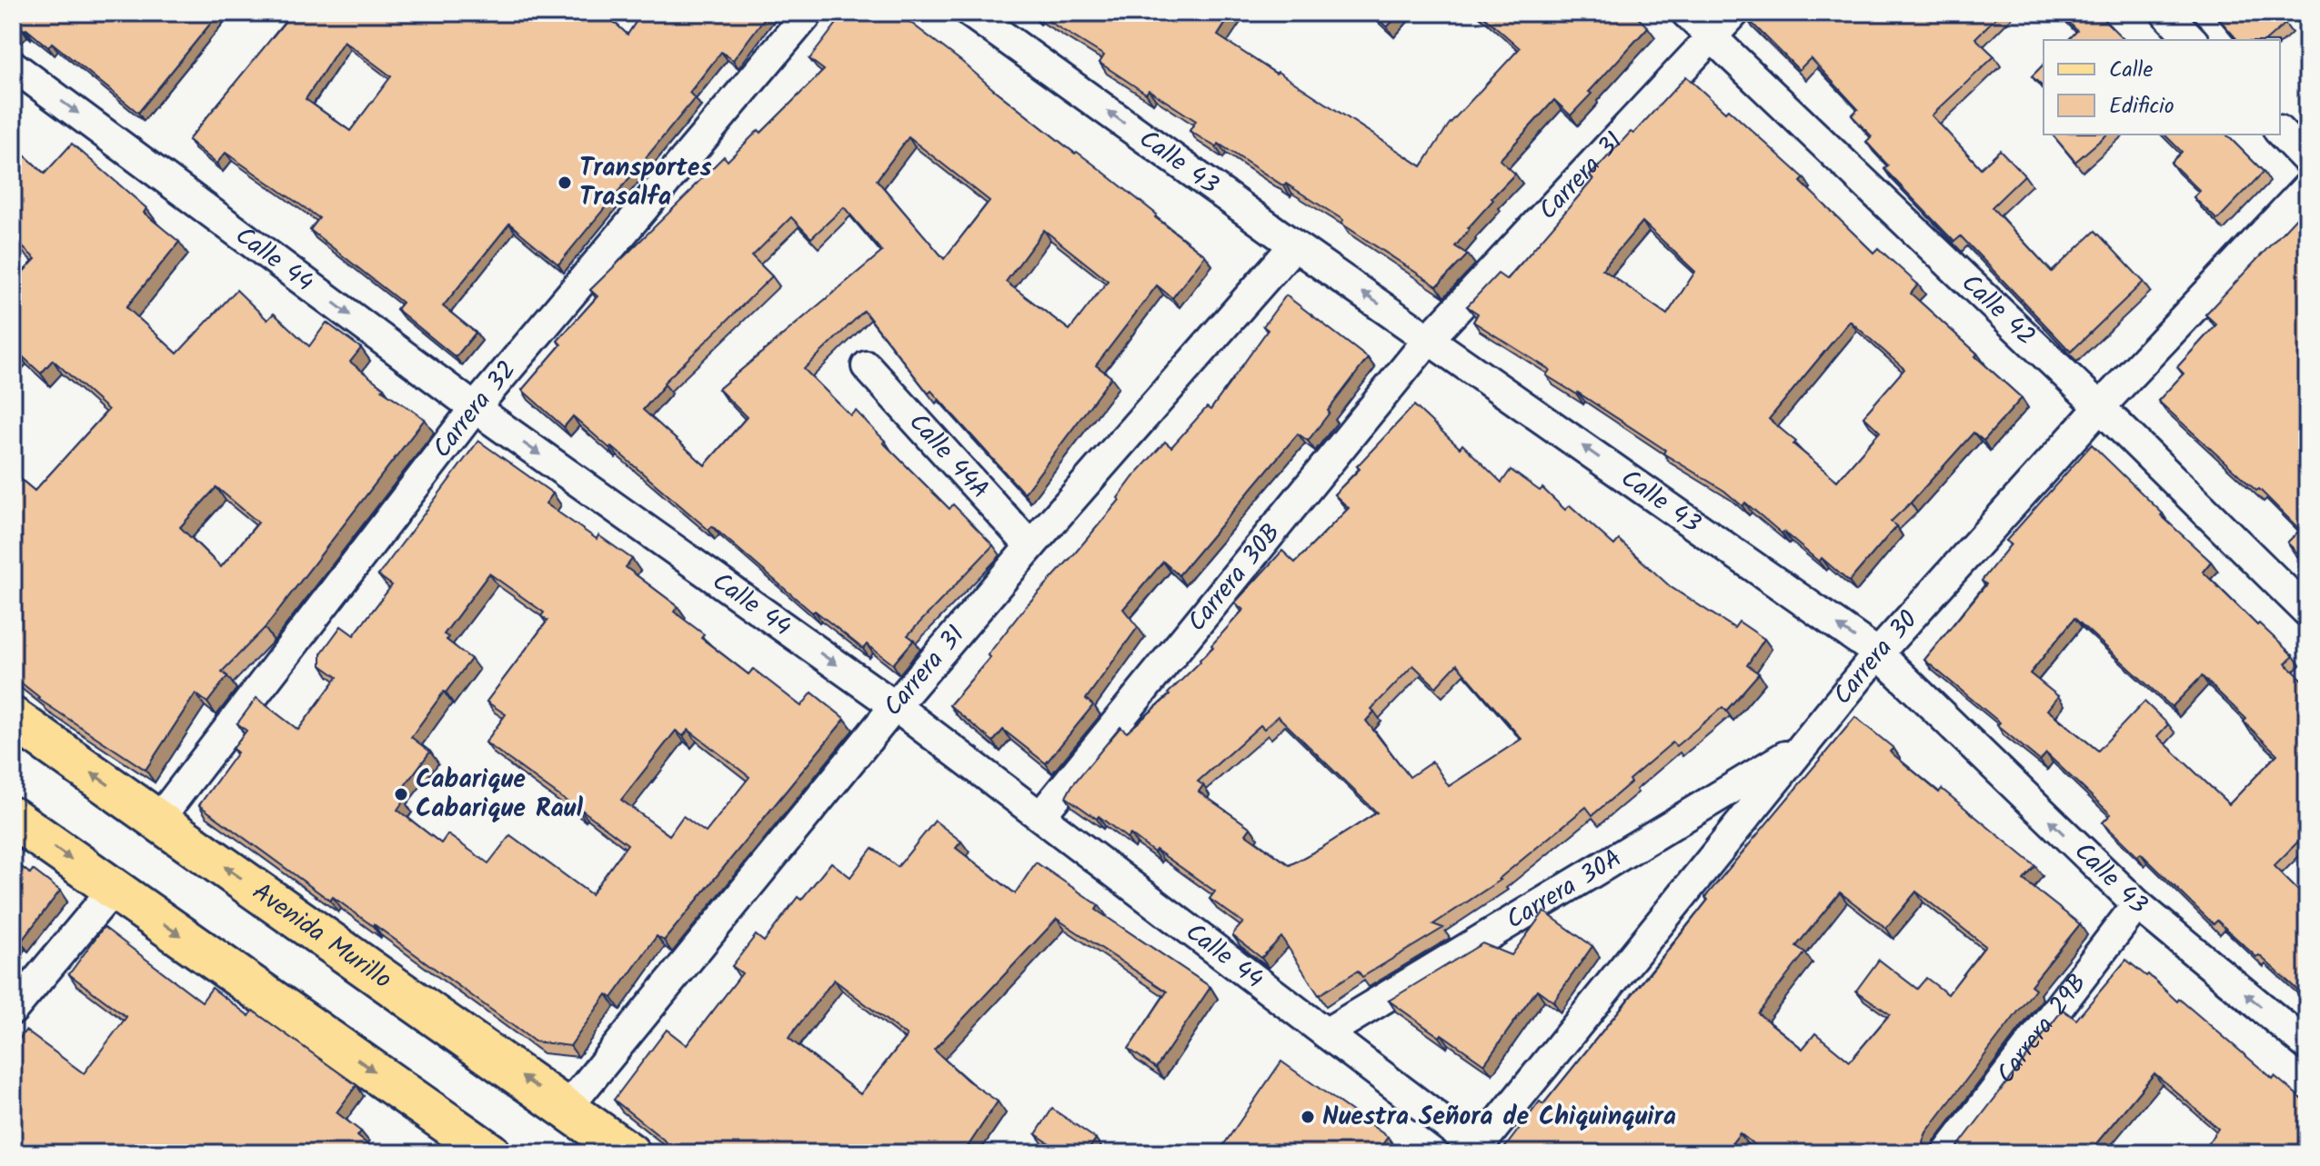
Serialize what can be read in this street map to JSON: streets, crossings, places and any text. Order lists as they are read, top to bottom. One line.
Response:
{"streets":{"main road":["Avenida Murillo"],"street":["Calle 43","Carrera 31","Calle 44","Calle 42","Carrera 32","Calle 44A","Carrera 30B","Carrera 30","Carrera 30A","Carrera 29B"]},"crossings":[["Calle 43","Carrera 31"],["Calle 43","Carrera 30B"],["Calle 43","Carrera 30"],["Calle 43","Carrera 29B"],["Carrera 31","Calle 44"],["Carrera 31","Calle 42"],["Carrera 31","Calle 44A"],["Carrera 31","Carrera 30B"],["Carrera 31","Avenida Murillo"],["Calle 44","Carrera 32"],["Calle 44","Carrera 30B"],["Calle 44","Carrera 30"],["Calle 44","Carrera 30A"],["Calle 42","Carrera 30"],["Carrera 32","Avenida Murillo"],["Carrera 30","Carrera 30A"]],"one_way":["Calle 43","Calle 44"],"places":["Transportes Trasalfa","Cabarique Cabarique Raul","Nuestra Señora de Chiquinquira"],"legend":["Calle","Edificio"]}
